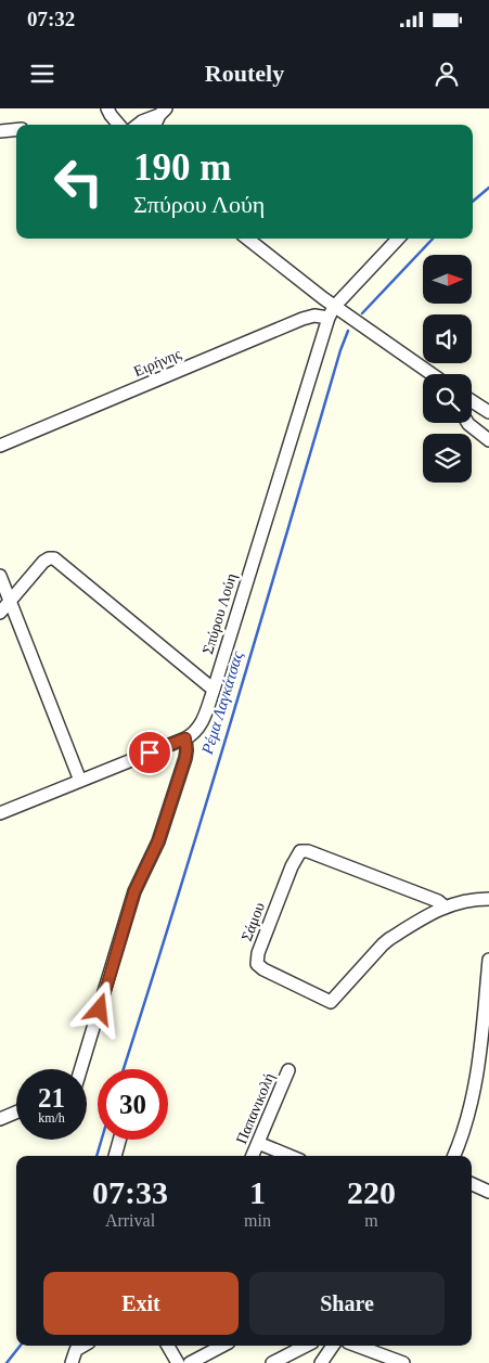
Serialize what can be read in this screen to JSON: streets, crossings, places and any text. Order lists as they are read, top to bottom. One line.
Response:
{"streets":{"street":["Ειρήνης","Σπύρου Λούη","Σάμου","Παπανικολή"]},"crossings":[["Ειρήνης","Σπύρου Λούη"]],"water":["Ρέμα Λαγκάτσας"],"north":"right","page":{"status":"07:32","header":"Routely","turn":["190 m","Σπύρου Λούη"],"speed":"21 km/h","limit":"30","eta":["07:33","Arrival","1","min","220","m"],"buttons":["Exit","Share"]}}
